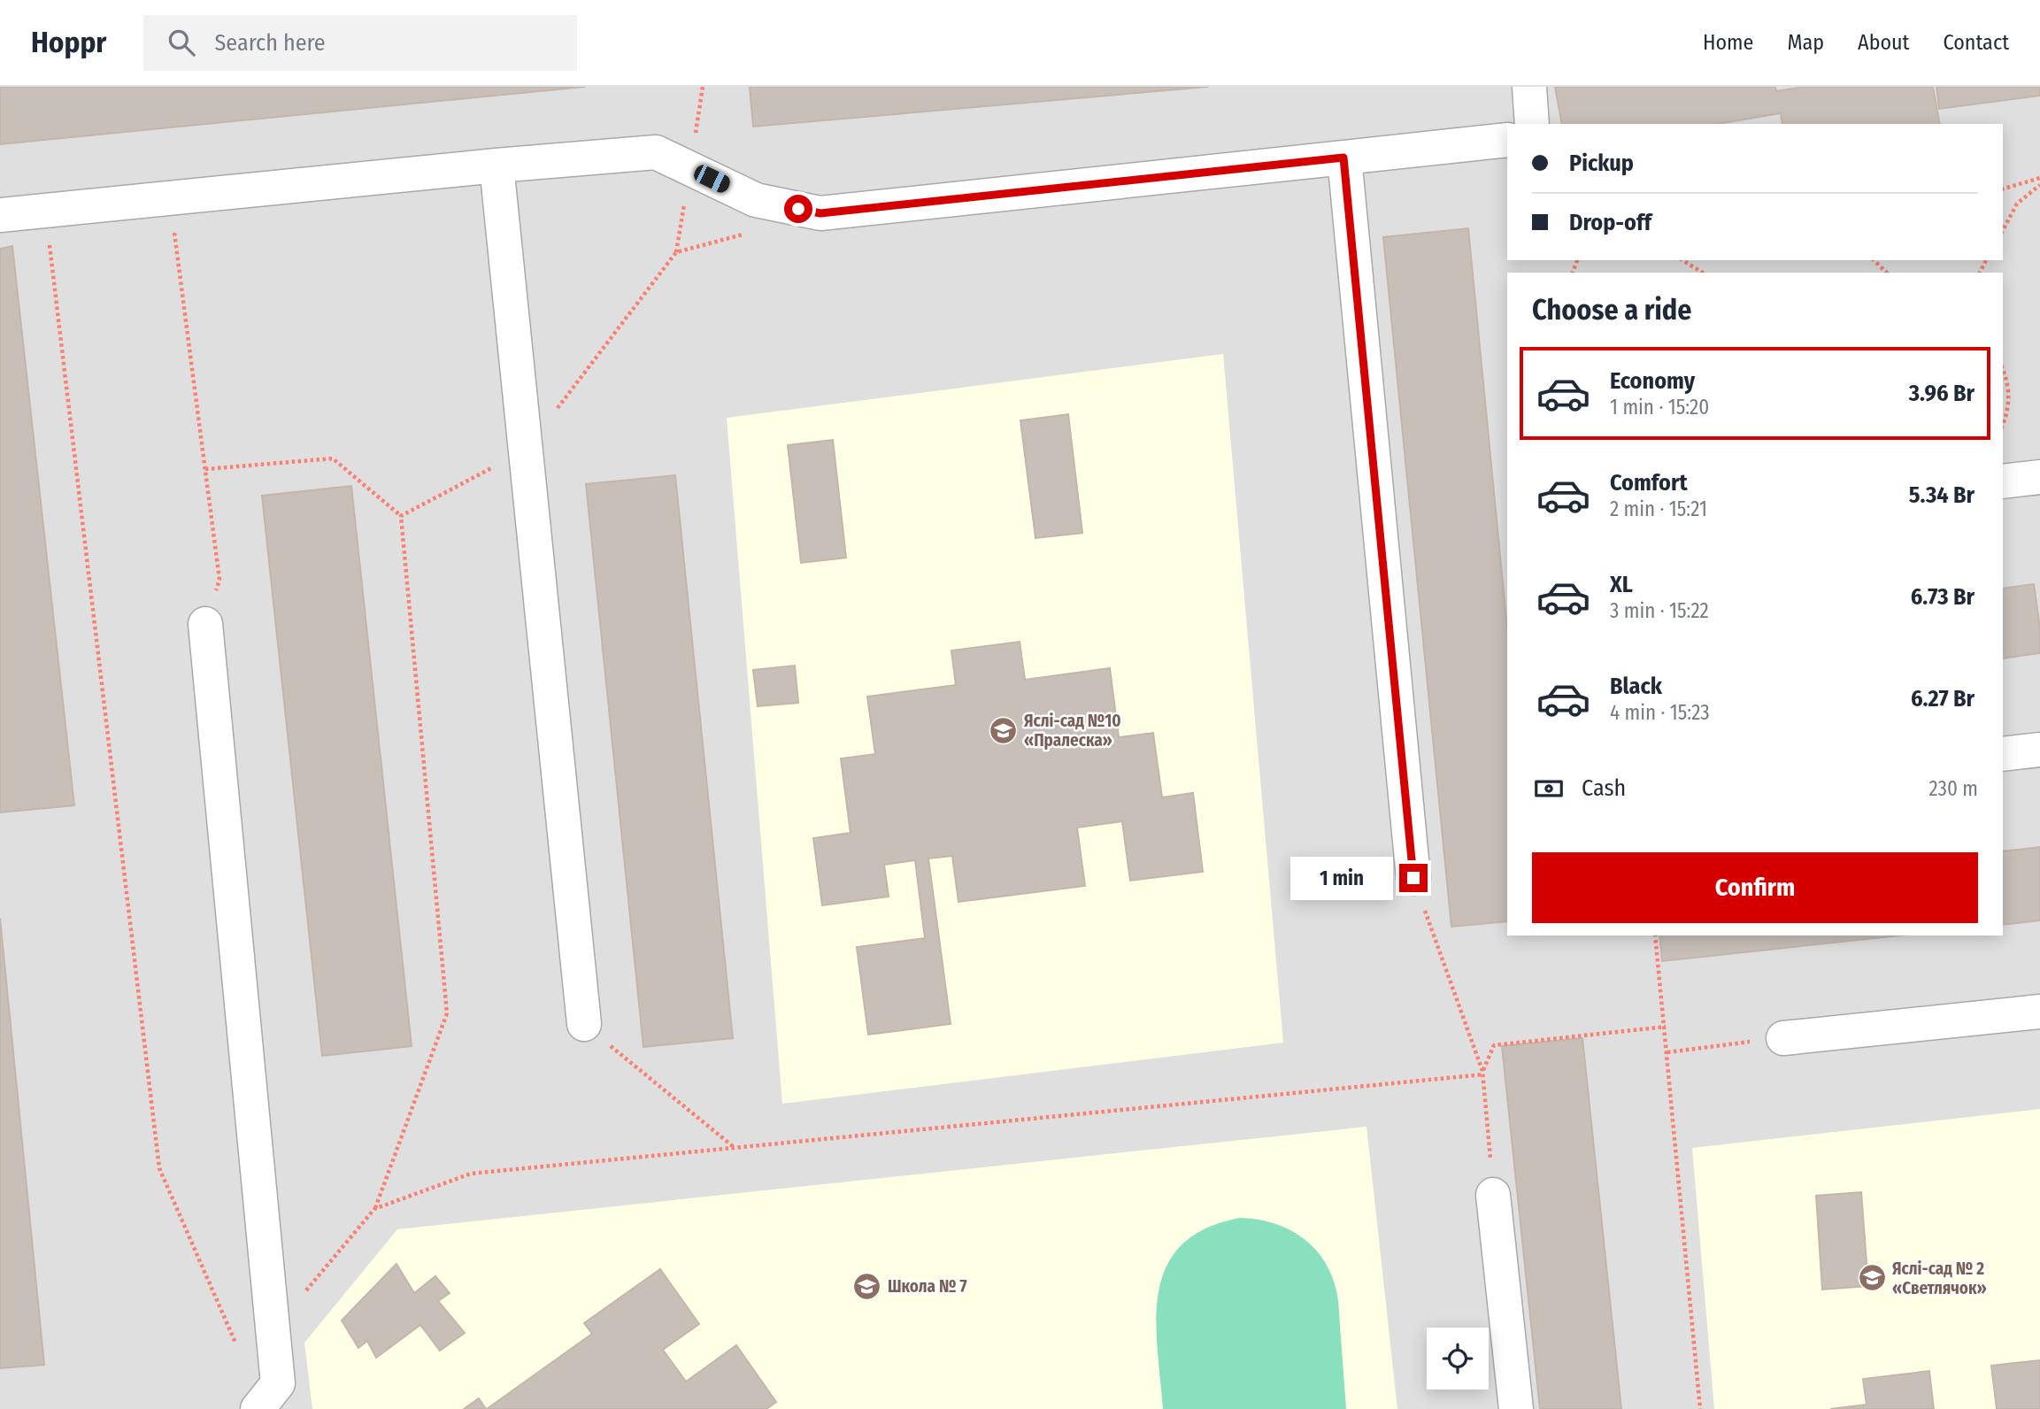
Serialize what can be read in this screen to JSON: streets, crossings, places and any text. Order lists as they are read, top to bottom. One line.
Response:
{"places":{"school or university":["Яслі-сад №10 «Пралеска»","Яслі-сад № 2 «Светлячок»","Школа № 7"]},"page":{"header":"Hoppr","search":"Search here","nav":["Home","Map","About","Contact"],"banner":["Pickup","Drop-off"],"heading":"Choose a ride","list":[{"name":"Economy","note":"1 min · 15:20","value":"3.96 Br"},{"name":"Comfort","note":"2 min · 15:21","value":"5.34 Br"},{"name":"XL","note":"3 min · 15:22","value":"6.73 Br"},{"name":"Black","note":"4 min · 15:23","value":"6.27 Br"}],"pay":["Cash","230 m"],"buttons":"Confirm","bubble":"1 min"}}
